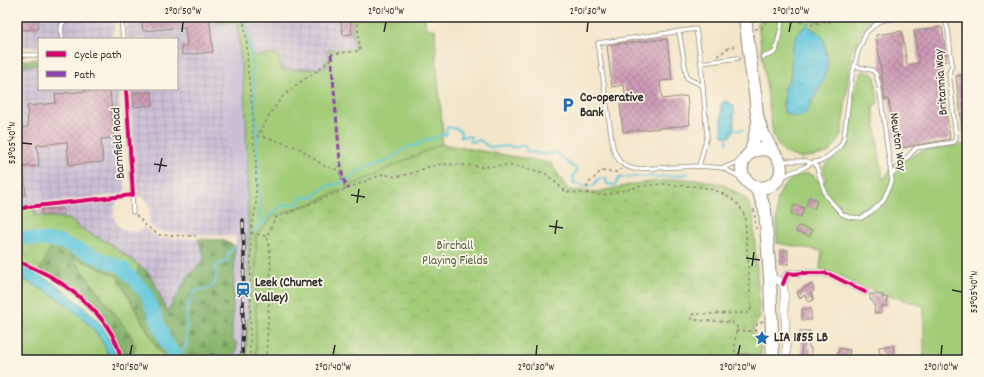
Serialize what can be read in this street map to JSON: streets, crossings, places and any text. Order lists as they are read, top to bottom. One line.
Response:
{"streets":{"lane":["Britannia Way","Newton Way","Barnfield Road"]},"crossings":[["Britannia Way","Newton Way"]],"parks":["Birchall Playing Fields"],"places":{"parking":["Co-operative Bank"],"station":["Leek (Churnet Valley)"],"place":["LIA 1855 LB"]},"legend":["Cycle path","Path"],"coordinates":["2°01'50\"W","2°01'40\"W","2°01'30\"W","2°01'20\"W","53°05'40\"N","2°01'10\"W"]}
